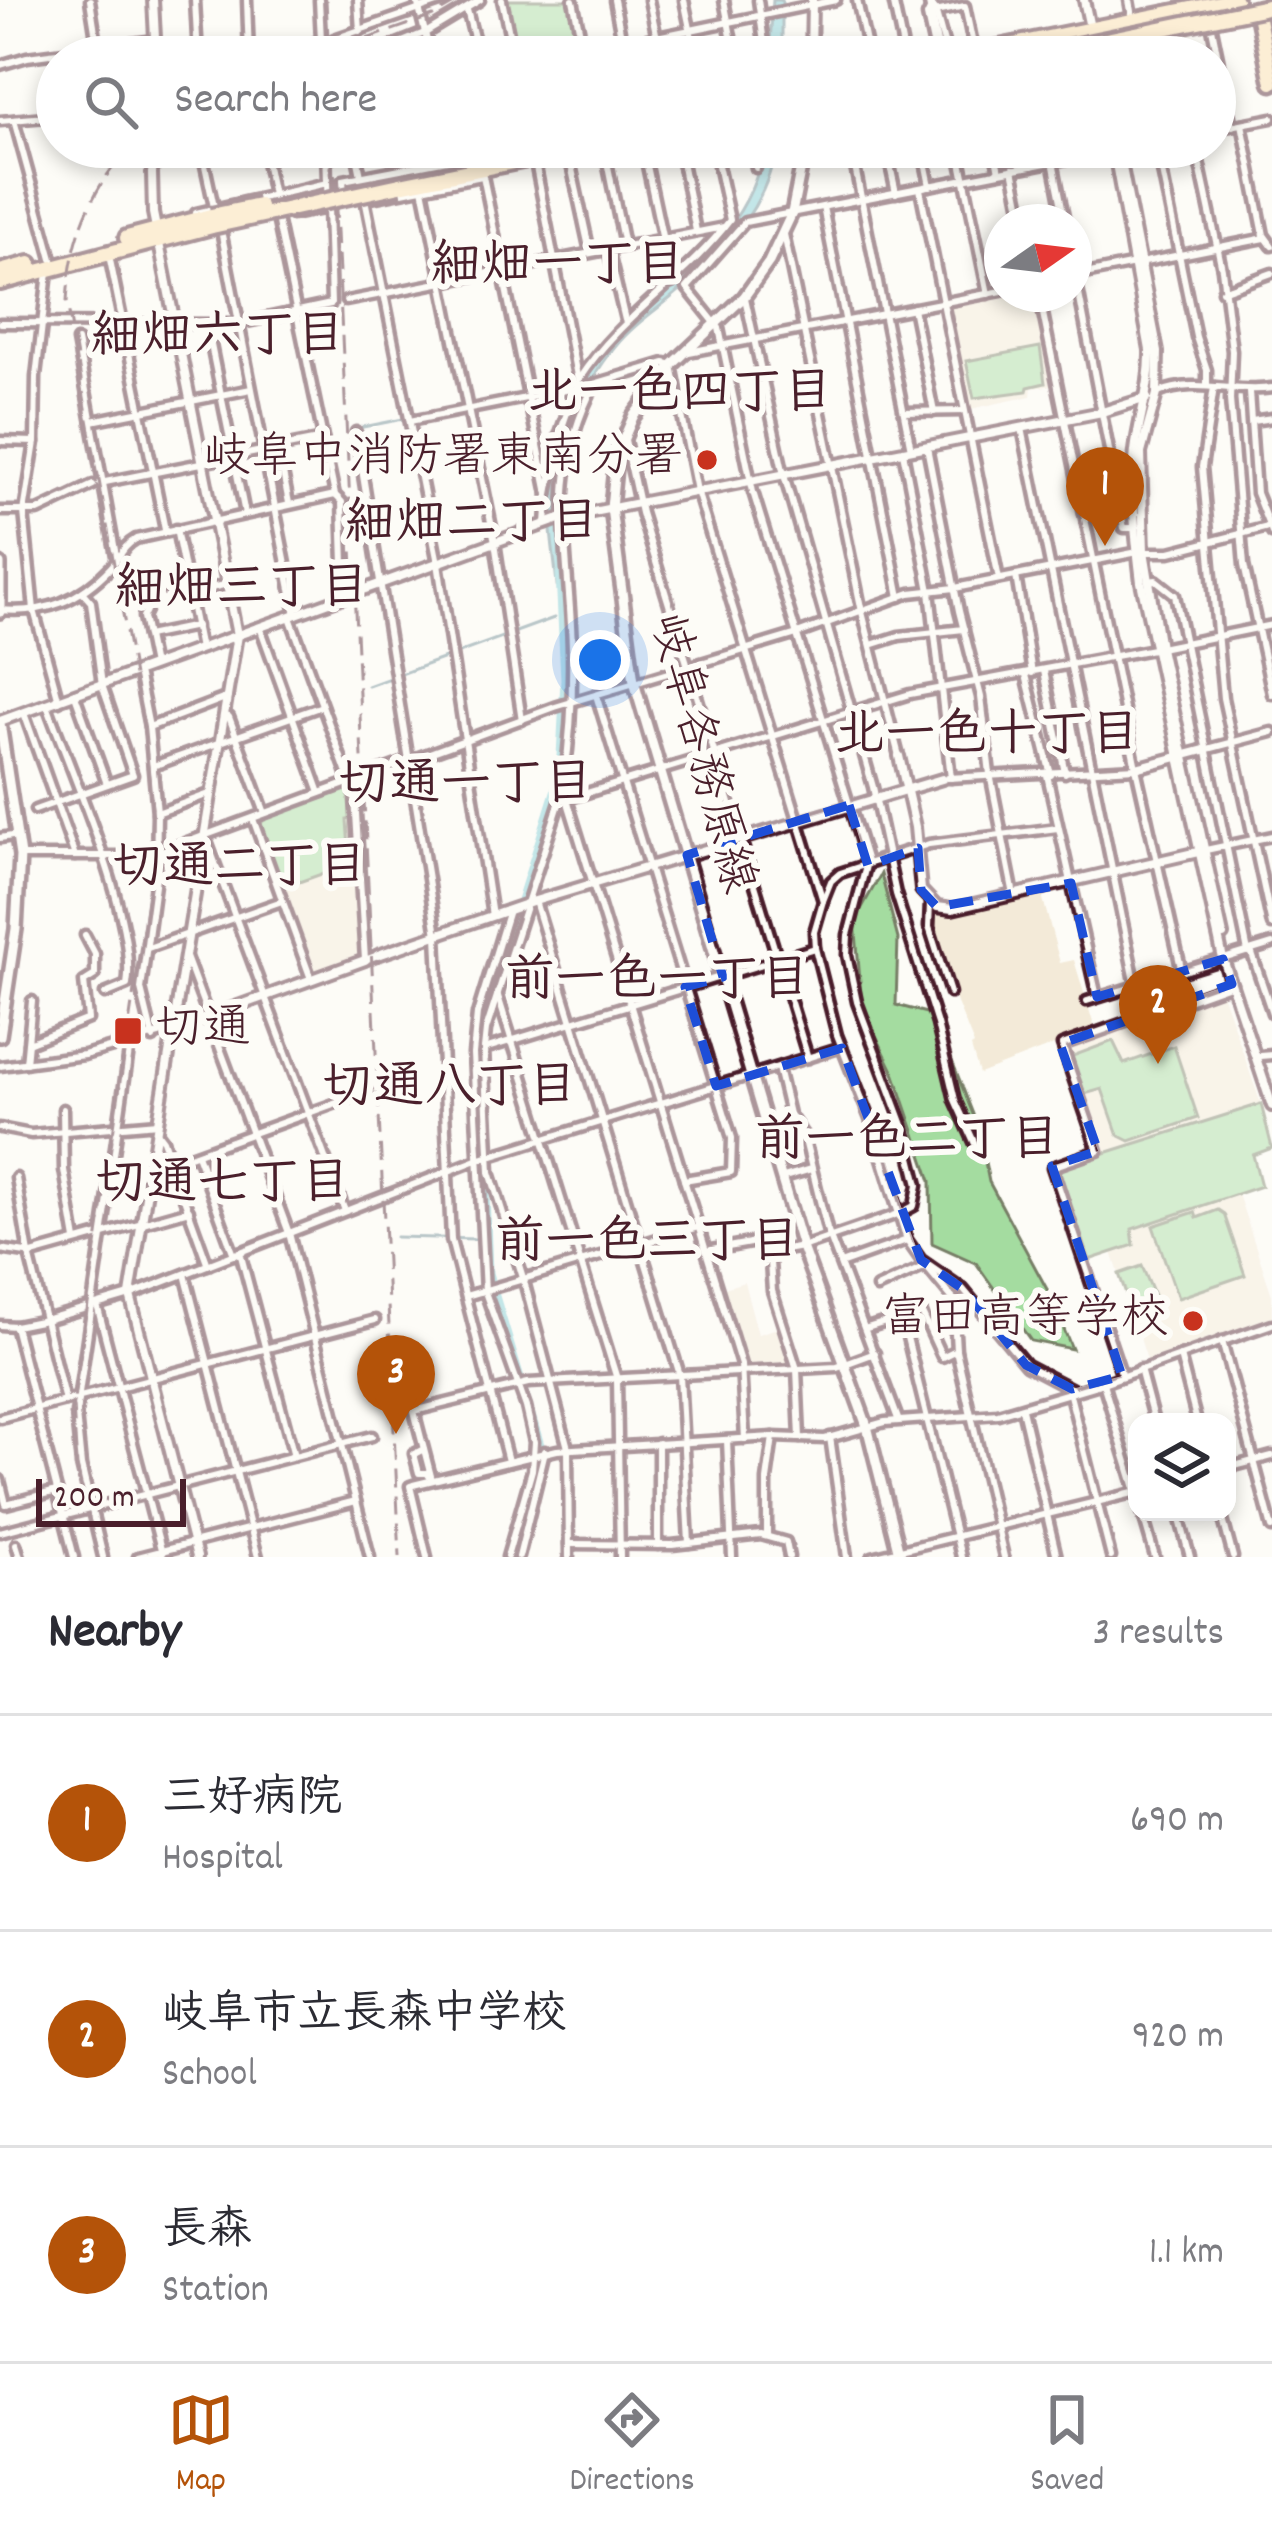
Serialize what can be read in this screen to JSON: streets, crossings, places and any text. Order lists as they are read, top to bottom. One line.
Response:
{"streets":{"main road":["岐阜各務原線"]},"districts":["細畑一丁目","細畑六丁目","北一色四丁目","細畑二丁目","細畑三丁目","北一色十丁目","切通一丁目","切通二丁目","前一色一丁目","切通八丁目","前一色二丁目","切通七丁目","前一色三丁目"],"places":{"other":["岐阜中消防署東南分署","富田高等学校"],"transit":["切通"]},"scale_bar":"200 m","north":"right","page":{"search":"Search here","pins":["1","2","3"],"scale":"200 m","heading":["Nearby","3 results"],"list":[{"mark":"1","name":"三好病院","note":"Hospital","value":"690 m"},{"mark":"2","name":"岐阜市立長森中学校","note":"School","value":"920 m"},{"mark":"3","name":"長森","note":"Station","value":"1.1 km"}],"nav":["Map","Directions","Saved"]}}
